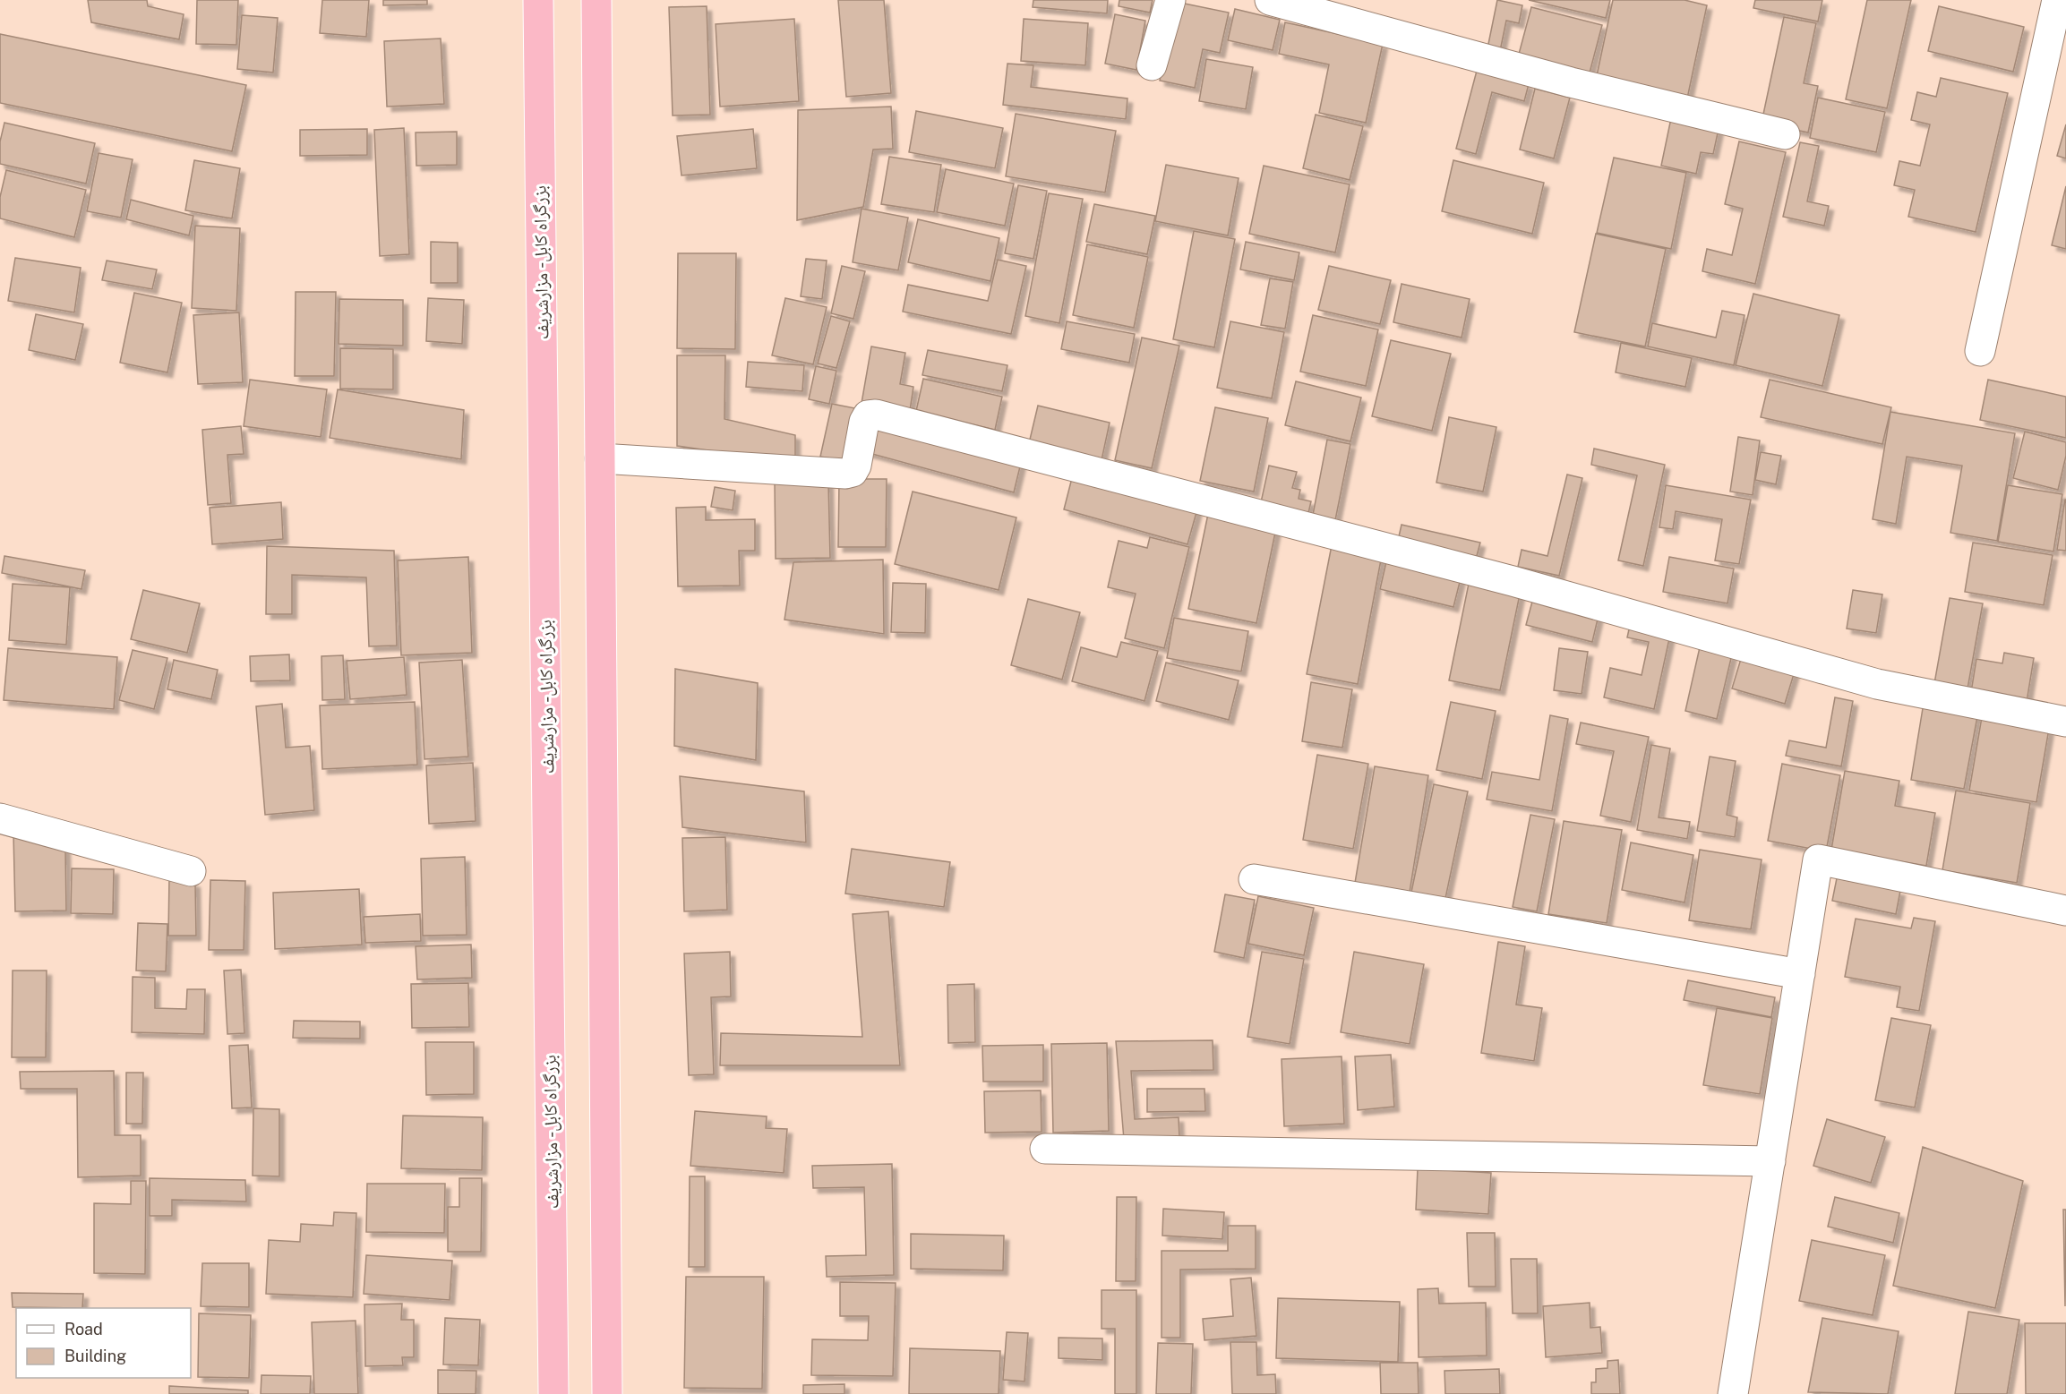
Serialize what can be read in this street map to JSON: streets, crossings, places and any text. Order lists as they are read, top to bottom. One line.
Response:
{"streets":{"highway":["بزرگراه کابل - مزارشریف"]},"legend":["Road","Building"]}
